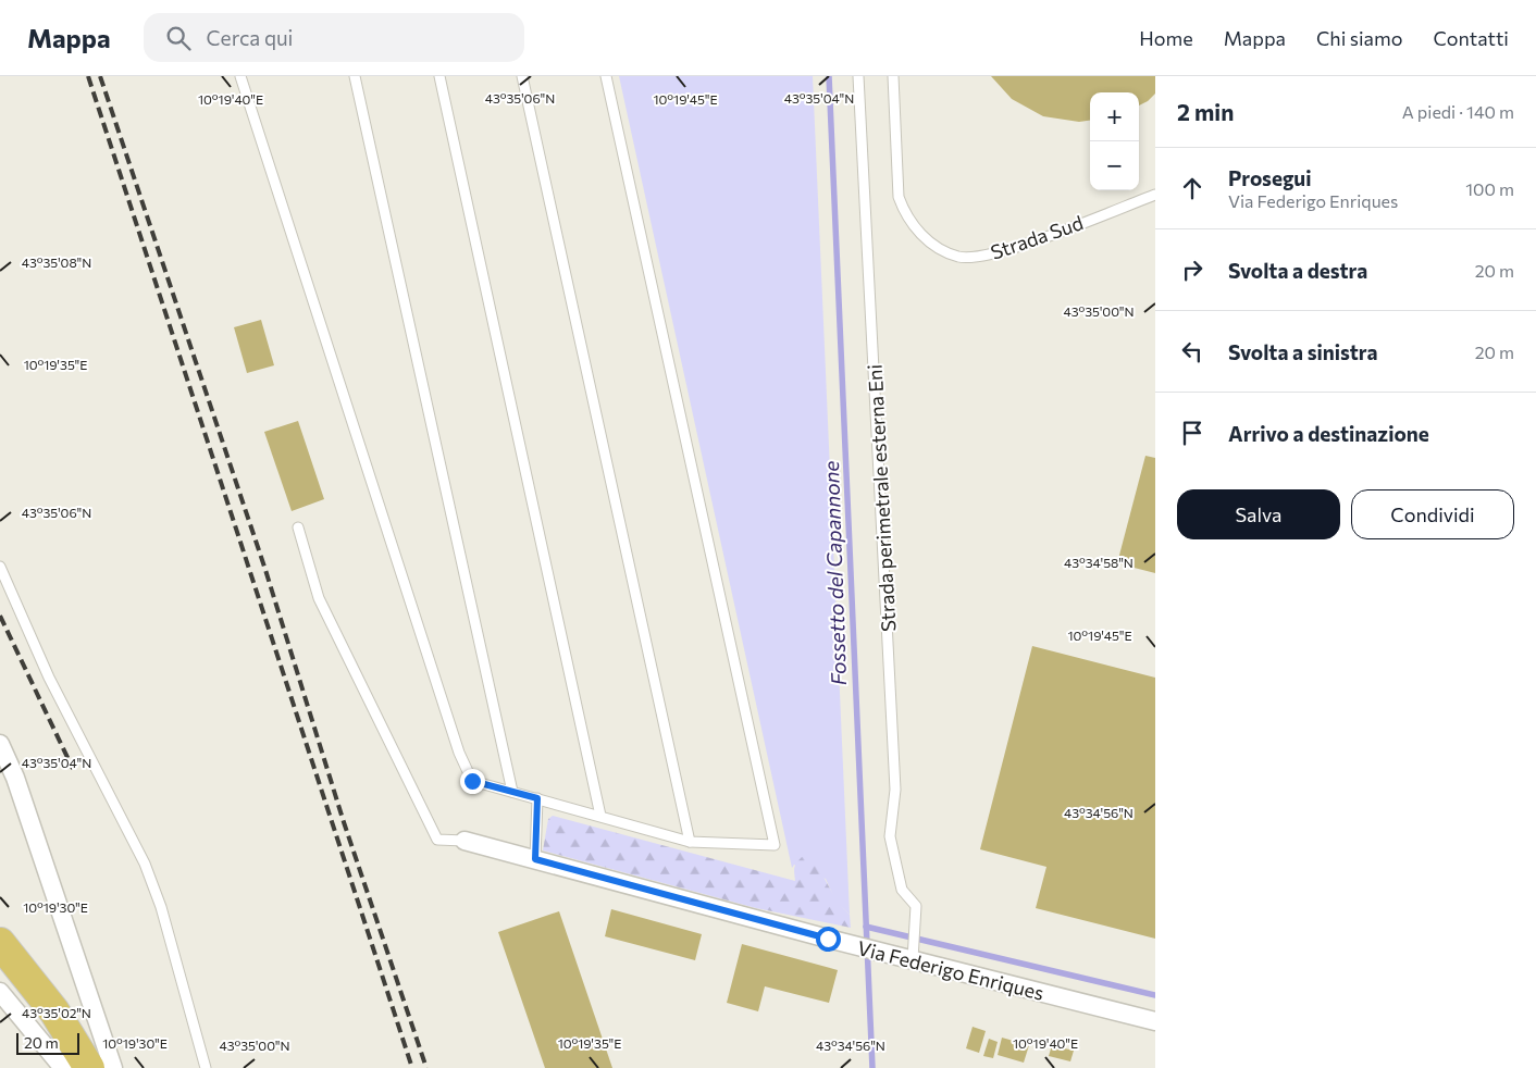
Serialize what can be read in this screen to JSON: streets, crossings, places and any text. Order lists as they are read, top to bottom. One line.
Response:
{"streets":{"street":["Via Federigo Enriques"],"lane":["Strada Sud","Strada perimetrale esterna Eni"]},"crossings":[["Strada perimetrale esterna Eni","Via Federigo Enriques"]],"water":["Fossetto del Capannone"],"scale_bar":"20 m","page":{"header":"Mappa","search":"Cerca qui","nav":["Home","Mappa","Chi siamo","Contatti"],"heading":["2 min","A piedi · 140 m"],"map_buttons":["+","−"],"list":[["Prosegui","Via Federigo Enriques","100 m"],["Svolta a destra","20 m"],["Svolta a sinistra","20 m"],"Arrivo a destinazione"],"buttons":["Salva","Condividi"],"scale":"20 m"},"coordinates":["43°35'06\"N","43°35'04\"N","10°19'40\"E","10°19'45\"E","43°35'08\"N","43°35'00\"N","10°19'35\"E","43°34'58\"N","43°34'56\"N","10°19'30\"E","43°35'02\"N"]}
